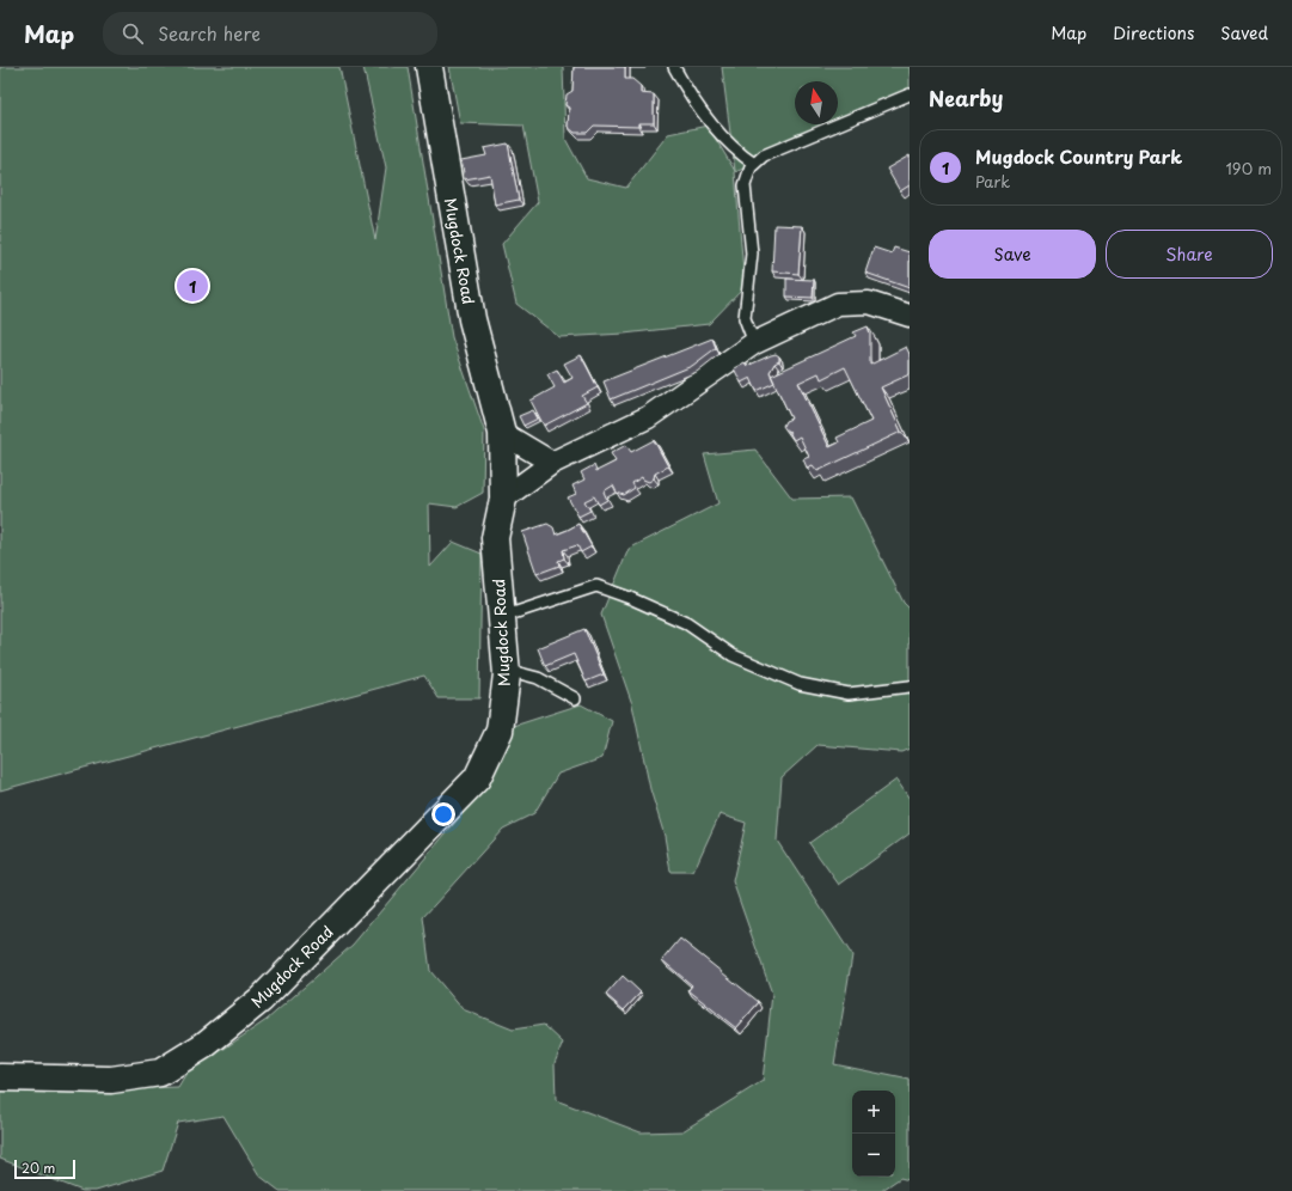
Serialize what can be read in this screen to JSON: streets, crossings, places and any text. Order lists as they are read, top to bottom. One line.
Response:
{"streets":{"street":["Mugdock Road"]},"scale_bar":"20 m","north":"top","page":{"header":"Map","search":"Search here","nav":["Map","Directions","Saved"],"heading":"Nearby","list":[{"mark":"1","name":"Mugdock Country Park","note":"Park","value":"190 m"}],"buttons":["Save","Share"],"pins":"1","map_buttons":["+","−"],"scale":"20 m"}}
